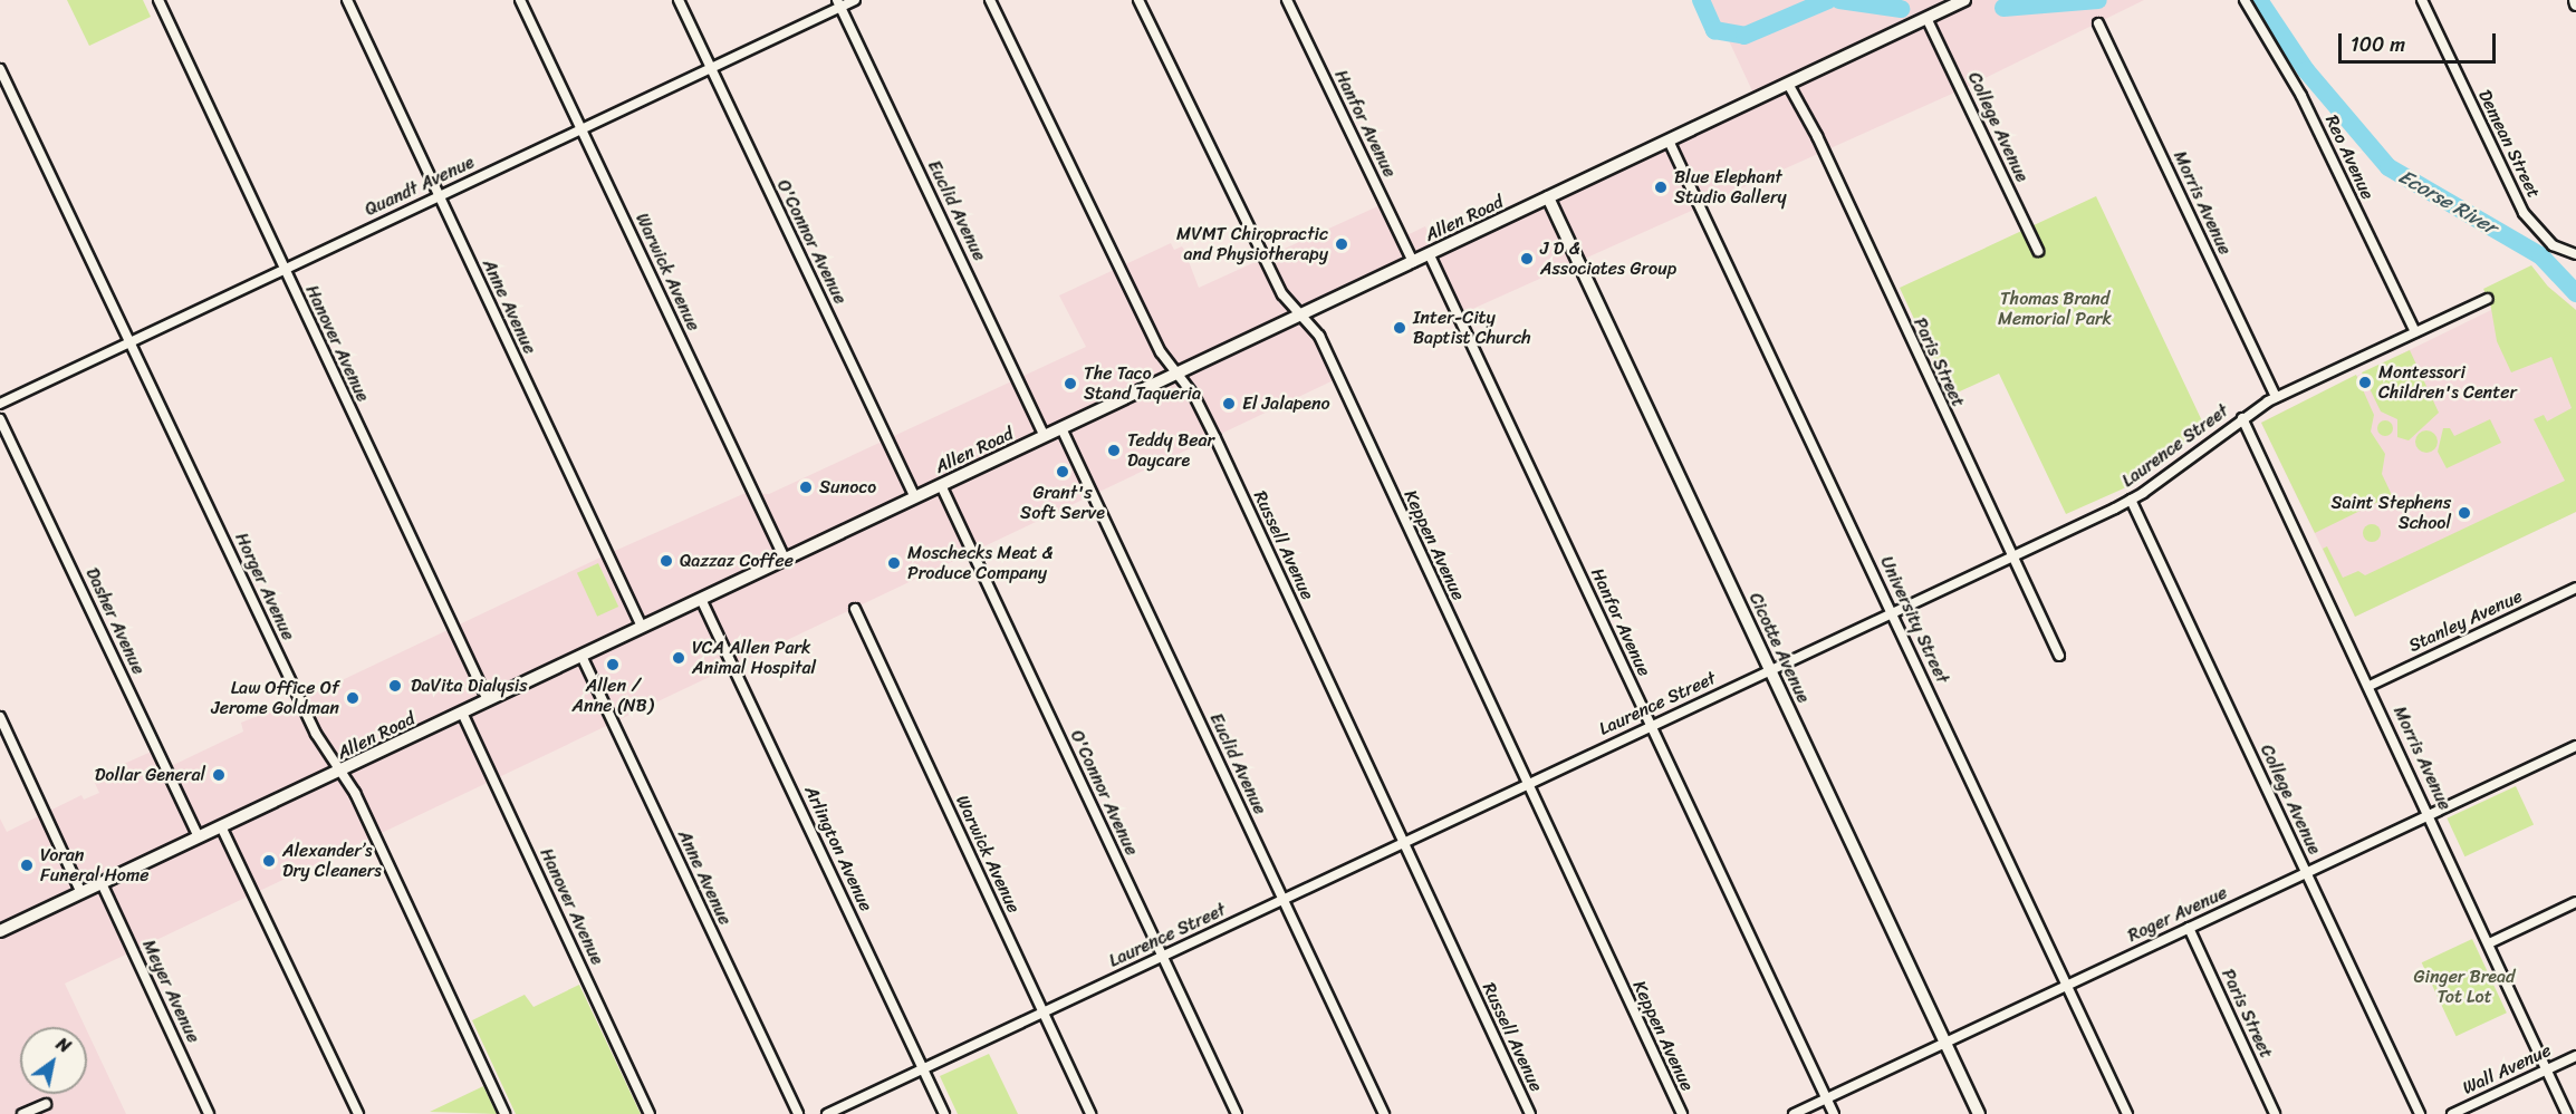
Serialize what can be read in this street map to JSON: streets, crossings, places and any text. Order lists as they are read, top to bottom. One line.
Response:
{"streets":{"main road":["Allen Road","Cicotte Avenue"],"street":["Hanfor Avenue","College Avenue","Demean Street","Reo Avenue","Quandt Avenue","Morris Avenue","Euclid Avenue","O'Connor Avenue","Warwick Avenue","Anne Avenue","Hanover Avenue","Paris Street","Laurence Street","Russell Avenue","Keppen Avenue","Horger Avenue","University Street","Dasher Avenue","Stanley Avenue","Arlington Avenue","Roger Avenue","Meyer Avenue","Wall Avenue"]},"crossings":[["Hanfor Avenue","Allen Road"],["Hanfor Avenue","Laurence Street"],["Hanfor Avenue","Roger Avenue"],["College Avenue","Allen Road"],["College Avenue","Laurence Street"],["College Avenue","Roger Avenue"],["Reo Avenue","Laurence Street"],["Quandt Avenue","Euclid Avenue"],["Quandt Avenue","O'Connor Avenue"],["Quandt Avenue","Warwick Avenue"],["Quandt Avenue","Anne Avenue"],["Quandt Avenue","Hanover Avenue"],["Quandt Avenue","Horger Avenue"],["Morris Avenue","Laurence Street"],["Morris Avenue","Stanley Avenue"],["Morris Avenue","Roger Avenue"],["Morris Avenue","Wall Avenue"],["Euclid Avenue","Allen Road"],["Euclid Avenue","Laurence Street"],["Allen Road","O'Connor Avenue"],["Allen Road","Warwick Avenue"],["Allen Road","Anne Avenue"],["Allen Road","Hanover Avenue"],["Allen Road","Paris Street"],["Allen Road","Russell Avenue"],["Allen Road","Keppen Avenue"],["Allen Road","Horger Avenue"],["Allen Road","University Street"],["Allen Road","Dasher Avenue"],["Allen Road","Cicotte Avenue"],["Allen Road","Arlington Avenue"],["Allen Road","Meyer Avenue"],["O'Connor Avenue","Laurence Street"],["Warwick Avenue","Laurence Street"],["Paris Street","Laurence Street"],["Paris Street","Roger Avenue"],["Laurence Street","Russell Avenue"],["Laurence Street","Keppen Avenue"],["Laurence Street","University Street"],["Laurence Street","Cicotte Avenue"],["Laurence Street","Arlington Avenue"],["University Street","Roger Avenue"],["Cicotte Avenue","Roger Avenue"]],"water":["Ecorse River"],"parks":["Thomas Brand Memorial Park","Ginger Bread Tot Lot"],"places":["Blue Elephant Studio Gallery","MVMT Chiropractic and Physiotherapy","J D & Associates Group","Inter-City Baptist Church","Montessori Children's Center","The Taco Stand Taqueria","El Jalapeno","Teddy Bear Daycare","Grant's Soft Serve","Sunoco","Saint Stephens School","Qazzaz Coffee","Moschecks Meat & Produce Company","VCA Allen Park Animal Hospital","Allen / Anne (NB)","DaVita Dialysis","Law Office Of Jerome Goldman","Dollar General","Alexander’s Dry Cleaners","Voran Funeral Home"],"scale_bar":"100 m","north":"top right"}
